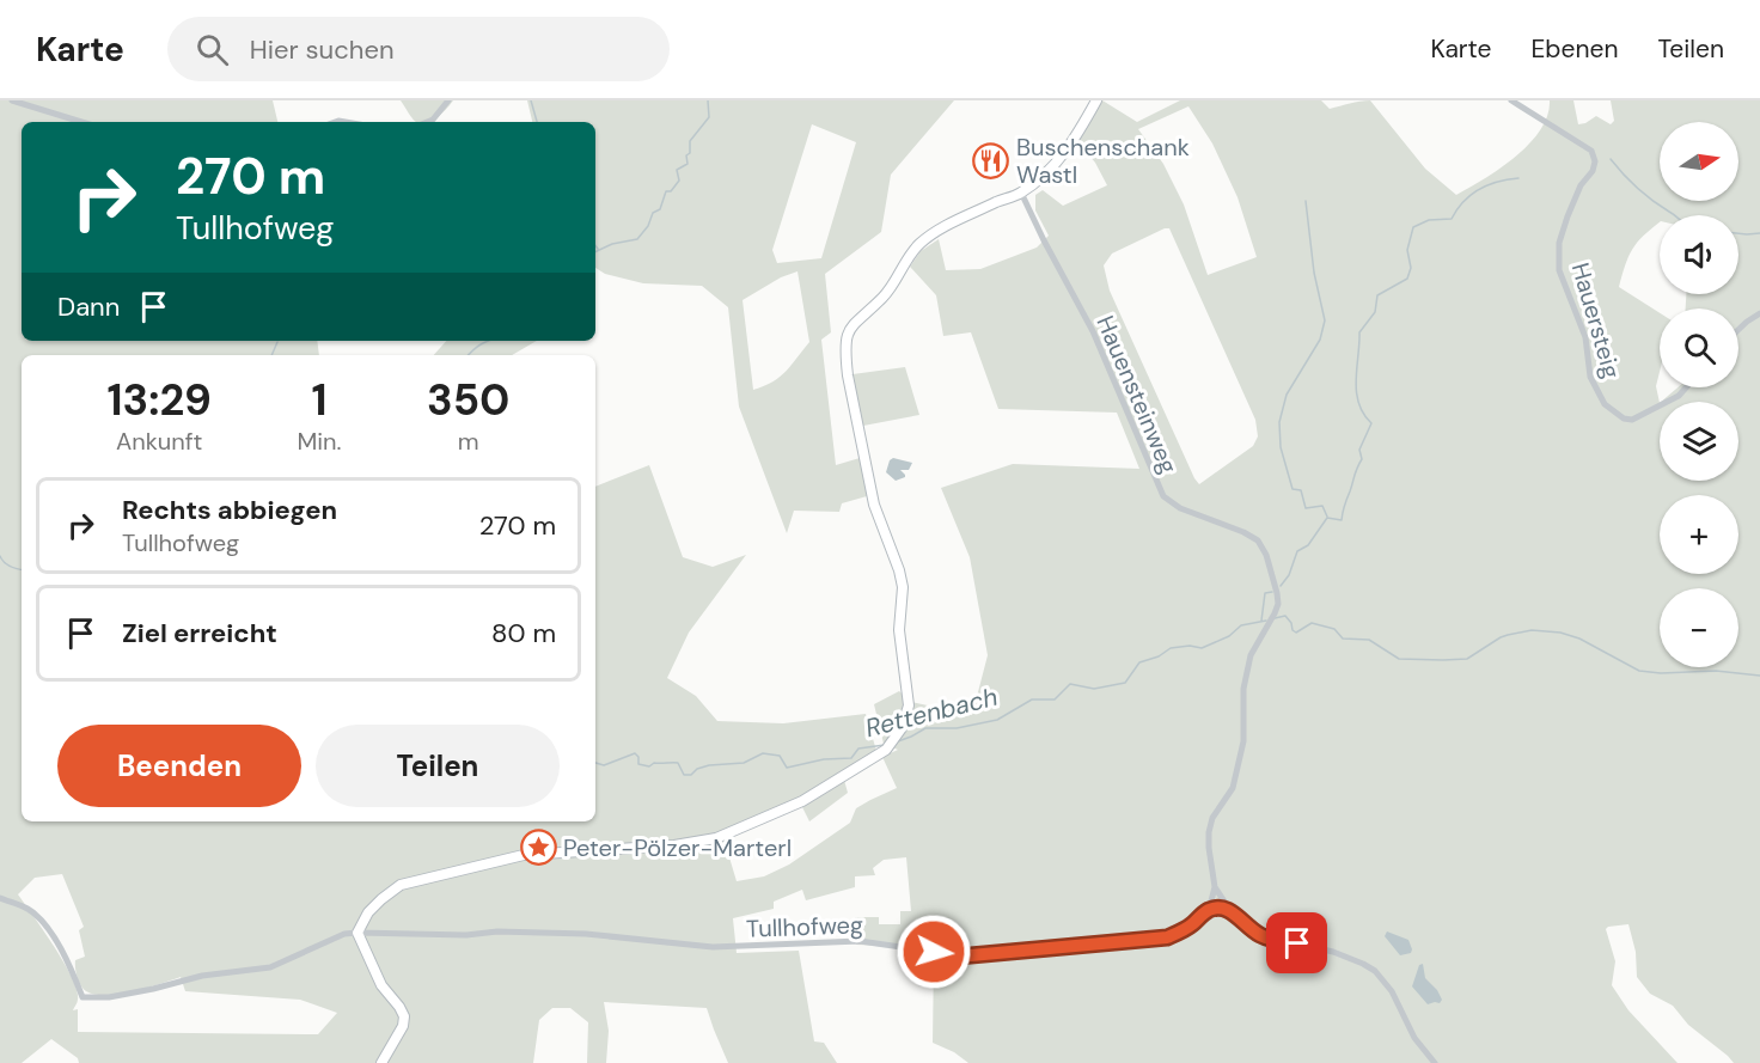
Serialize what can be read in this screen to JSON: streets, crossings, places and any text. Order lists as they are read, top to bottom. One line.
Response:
{"streets":{"street":["Hauersteig","Hauensteinweg","Tullhofweg"]},"crossings":[["Hauensteinweg","Tullhofweg"]],"water":["Rettenbach"],"places":{"restaurant":["Buschenschank Wastl"],"place":["Peter-Pölzer-Marterl"]},"north":"right","page":{"header":"Karte","search":"Hier suchen","nav":["Karte","Ebenen","Teilen"],"map_buttons":["+","−"],"turn":["270 m","Tullhofweg"],"then":"Dann","eta":["13:29","Ankunft","1","Min.","350","m"],"list":[{"name":"Rechts abbiegen","note":"Tullhofweg","value":"270 m"},{"name":"Ziel erreicht","value":"80 m"}],"buttons":["Beenden","Teilen"]}}
